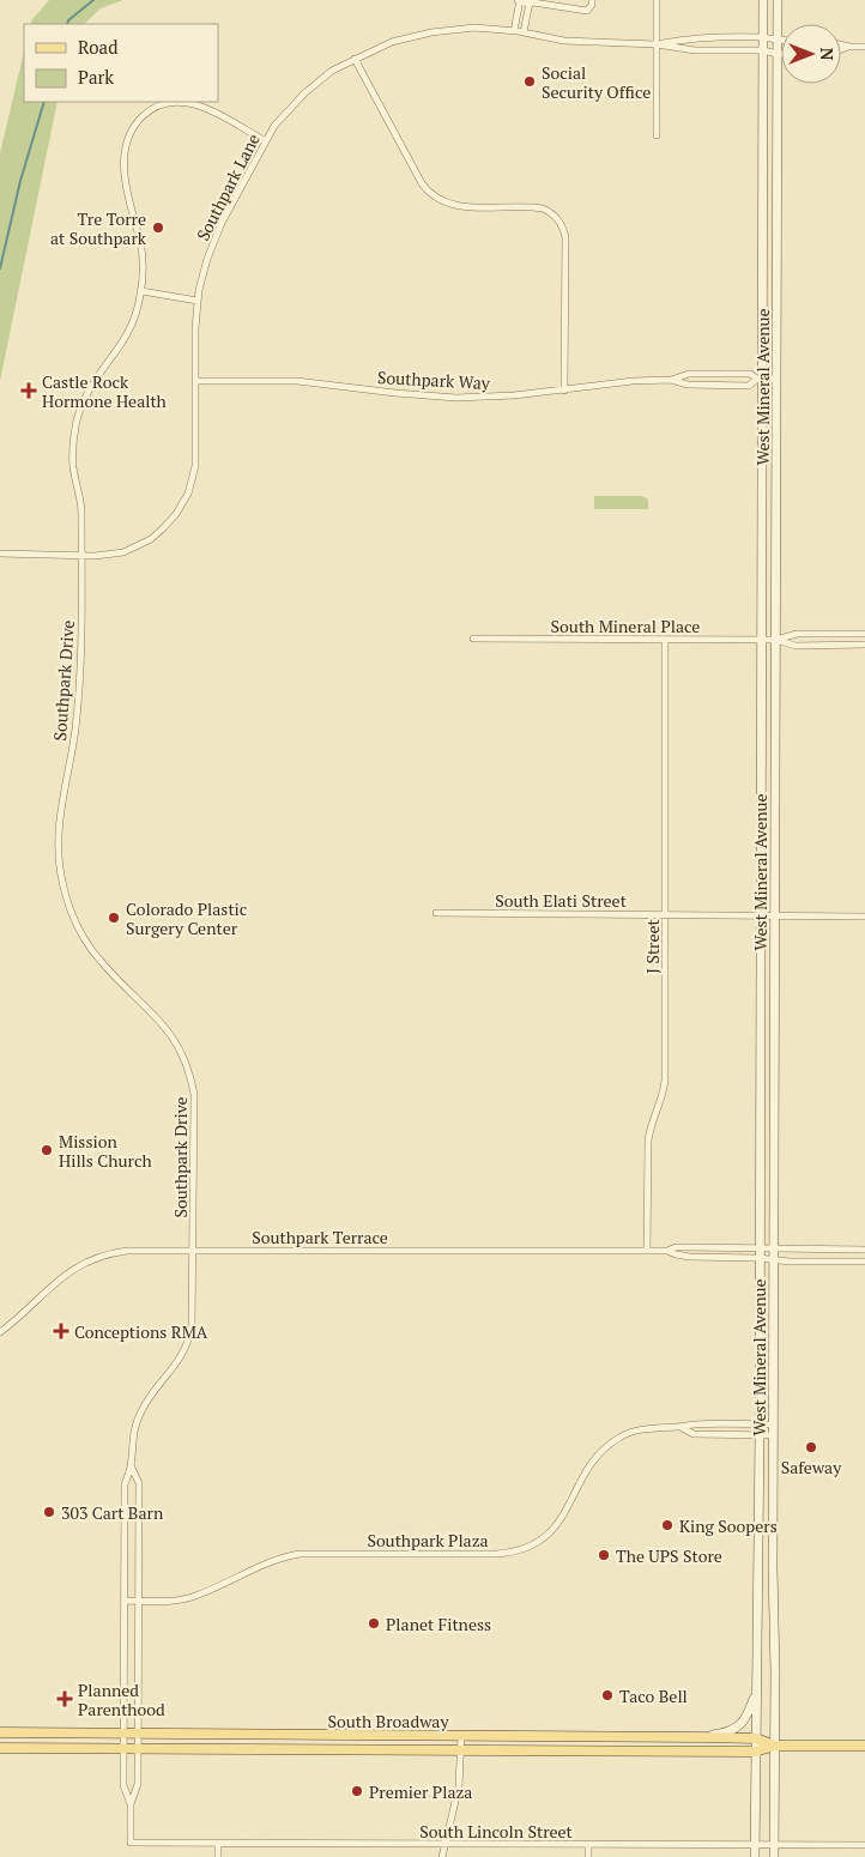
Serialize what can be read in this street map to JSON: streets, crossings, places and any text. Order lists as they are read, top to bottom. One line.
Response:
{"streets":{"main road":["West Mineral Avenue","South Broadway"],"street":["Southpark Lane","Southpark Way","South Mineral Place","Southpark Drive","South Elati Street","J Street","Southpark Terrace","Southpark Plaza","South Lincoln Street"]},"crossings":[["Southpark Lane","Southpark Way"],["Southpark Lane","West Mineral Avenue"],["Southpark Lane","Southpark Drive"],["Southpark Way","West Mineral Avenue"],["West Mineral Avenue","South Mineral Place"],["West Mineral Avenue","South Elati Street"],["West Mineral Avenue","Southpark Terrace"],["West Mineral Avenue","Southpark Plaza"],["West Mineral Avenue","South Broadway"],["West Mineral Avenue","South Lincoln Street"],["South Mineral Place","J Street"],["Southpark Drive","Southpark Terrace"],["Southpark Drive","Southpark Plaza"],["Southpark Drive","South Broadway"],["Southpark Drive","South Lincoln Street"],["South Elati Street","J Street"],["J Street","Southpark Terrace"]],"places":{"other":["Social Security Office","Tre Torre at Southpark","Colorado Plastic Surgery Center","Mission Hills Church","Safeway","303 Cart Barn","King Soopers","The UPS Store","Planet Fitness","Taco Bell","Premier Plaza"],"health":["Castle Rock Hormone Health","Conceptions RMA","Planned Parenthood"]},"legend":["Road","Park"],"north":"right"}
